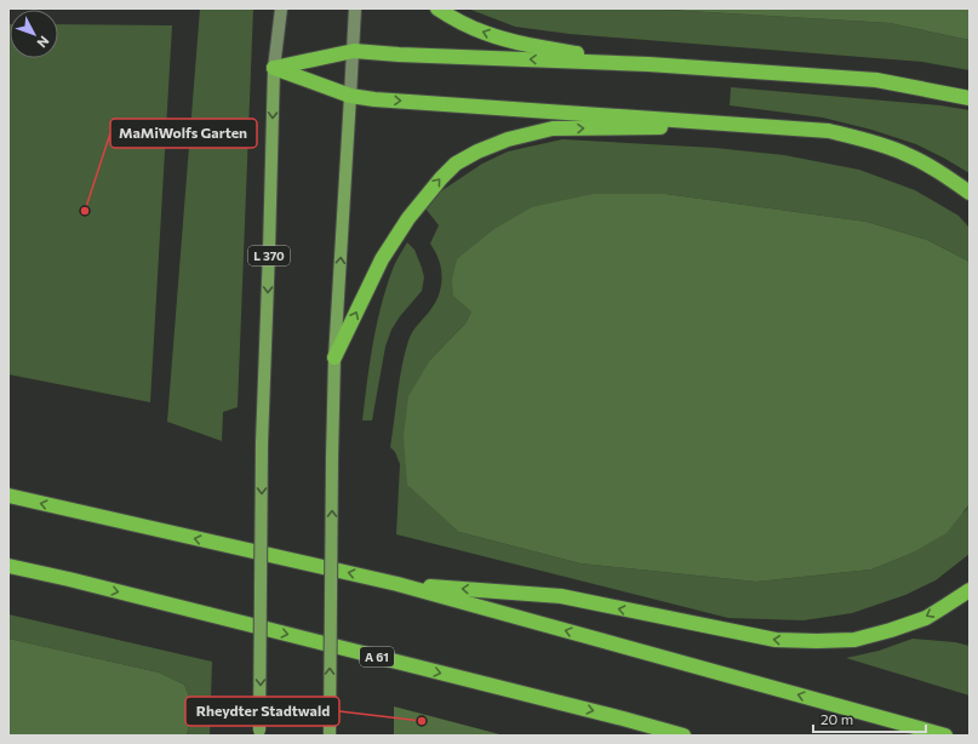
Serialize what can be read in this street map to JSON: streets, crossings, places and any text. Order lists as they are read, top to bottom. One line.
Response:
{"streets":{"highway":["A 61"],"main road":["L 370"]},"places":["MaMiWolfs Garten","Rheydter Stadtwald"],"scale_bar":"20 m","north":"bottom right"}
